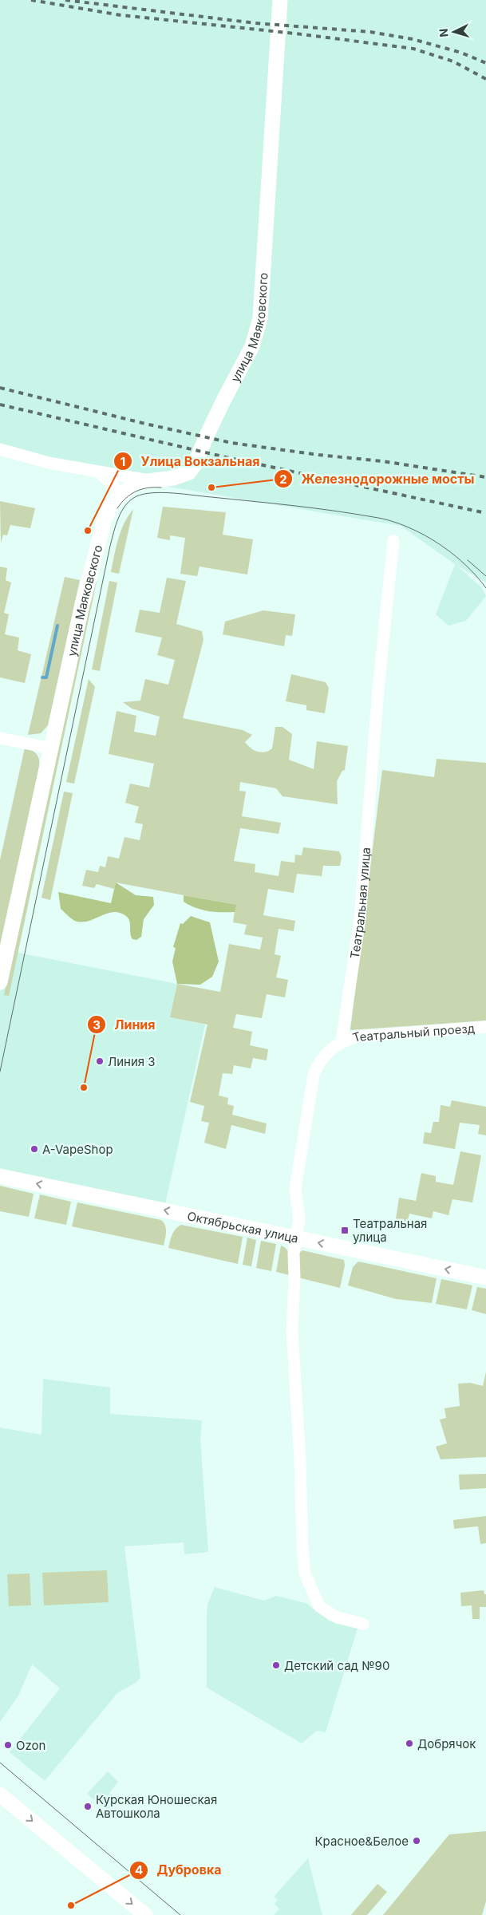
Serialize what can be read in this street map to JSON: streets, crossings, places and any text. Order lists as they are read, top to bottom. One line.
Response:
{"streets":{"main road":["улица Маяковского","Октябрьская улица"],"street":["Театральная улица","Театральный проезд"]},"crossings":[["Театральная улица","Театральный проезд"]],"one_way":["Октябрьская улица"],"places":{"other":["Железнодорожные мосты","Улица Вокзальная","Линия 3","Линия","A-VapeShop","Детский сад №90","Добрячок","Ozon","Курская Юношеская Автошкола","Красное&Белое","Дубровка"],"transit":["Театральная улица"]},"north":"left"}
